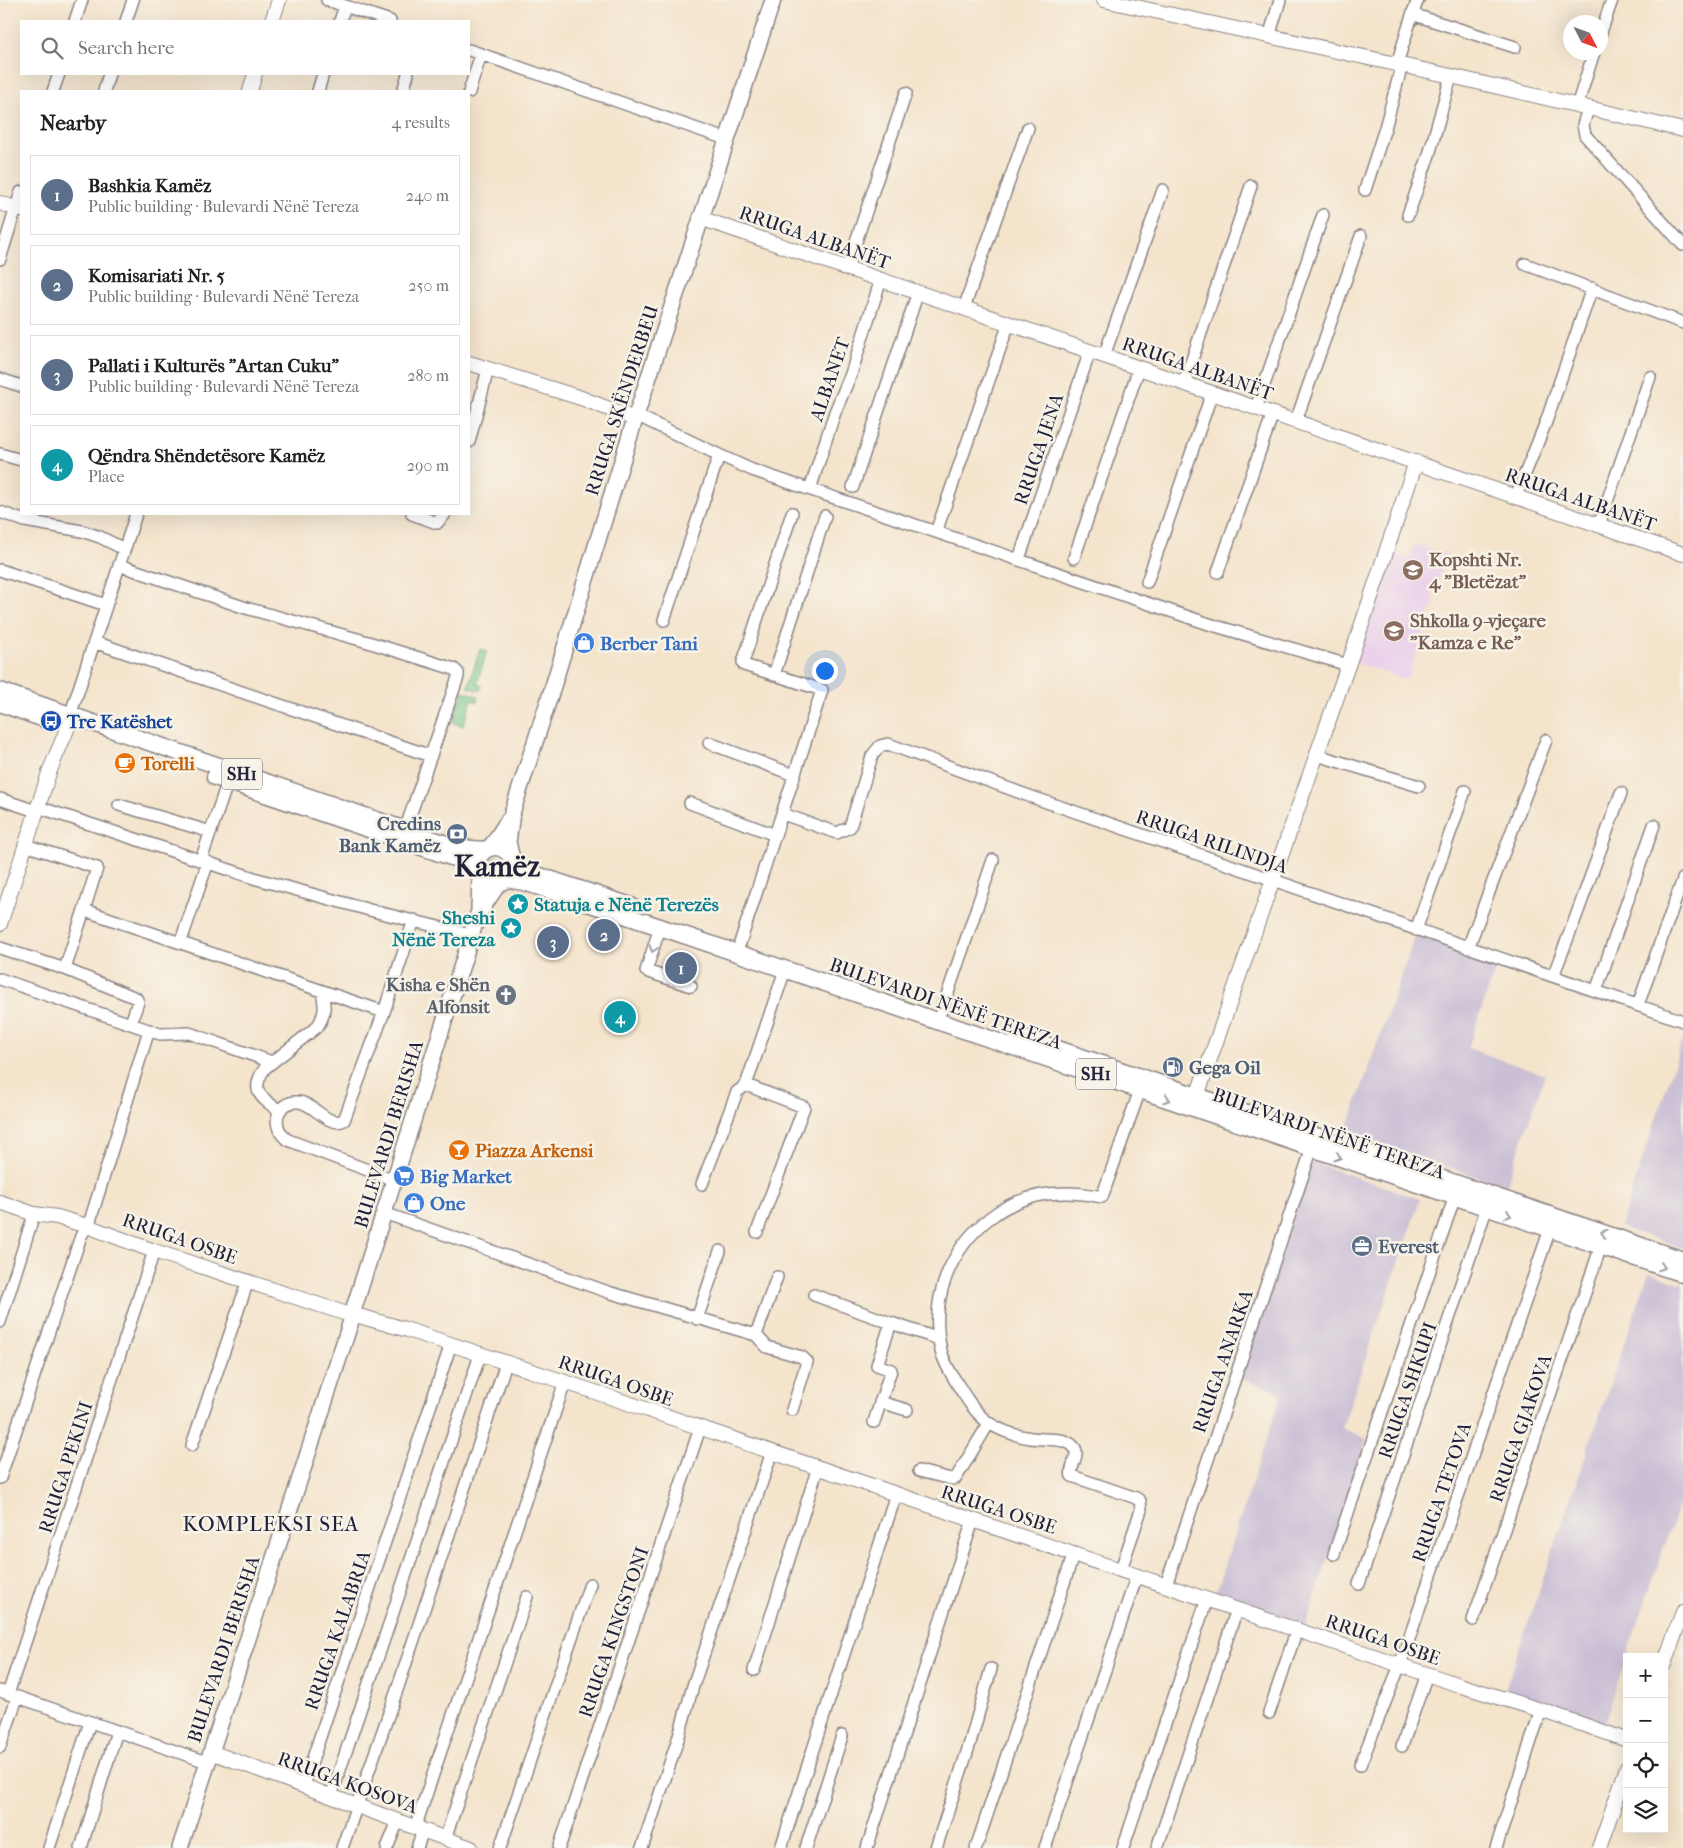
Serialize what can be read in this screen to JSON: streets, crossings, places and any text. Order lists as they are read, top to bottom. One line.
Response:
{"streets":{"main road":["RRUGA SKËNDERBEU","SH1","BULEVARDI NËNË TEREZA","BULEVARDI BERISHA"],"street":["RRUGA ALBANËT","ALBANET","RRUGA JENA","RRUGA RILINDJA","RRUGA OSBE","RRUGA ANARKA","RRUGA SHKUPI","RRUGA GJAKOVA","RRUGA PEKINI","RRUGA TETOVA","RRUGA KALABRIA","RRUGA KINGSTONI","RRUGA KOSOVA"]},"crossings":[["RRUGA ALBANËT","ALBANET"],["RRUGA ALBANËT","RRUGA SKËNDERBEU"],["RRUGA ALBANËT","RRUGA JENA"],["RRUGA SKËNDERBEU","BULEVARDI NËNË TEREZA"],["RRUGA SKËNDERBEU","BULEVARDI BERISHA"],["BULEVARDI NËNË TEREZA","BULEVARDI BERISHA"],["BULEVARDI NËNË TEREZA","RRUGA ANARKA"],["BULEVARDI NËNË TEREZA","RRUGA SHKUPI"],["BULEVARDI NËNË TEREZA","RRUGA GJAKOVA"],["BULEVARDI NËNË TEREZA","RRUGA TETOVA"],["BULEVARDI BERISHA","RRUGA OSBE"],["BULEVARDI BERISHA","RRUGA KOSOVA"],["RRUGA OSBE","RRUGA ANARKA"],["RRUGA OSBE","RRUGA PEKINI"],["RRUGA OSBE","RRUGA TETOVA"],["RRUGA OSBE","RRUGA KALABRIA"],["RRUGA OSBE","RRUGA KINGSTONI"],["RRUGA KALABRIA","RRUGA KOSOVA"]],"districts":["Kamëz","KOMPLEKSI SEA"],"places":{"school or university":["Kopshti Nr. 4 \"Bletëzat\"","Shkolla 9-vjeçare \"Kamza e Re\""],"shop":["Berber Tani","One"],"bus stop":["Tre Katëshet"],"cafe":["Torelli"],"bank":["Credins Bank Kamëz"],"place":["Statuja e Nënë Terezës","Sheshi Nënë Tereza"],"church":["Kisha e Shën Alfonsit"],"fuel station":["Gega Oil"],"bar":["Piazza Arkensi"],"supermarket":["Big Market"],"office":["Everest"]},"north":"bottom right","page":{"search":"Search here","heading":["Nearby","4 results"],"list":[{"mark":"1","name":"Bashkia Kamëz","note":"Public building · Bulevardi Nënë Tereza","value":"240 m"},{"mark":"2","name":"Komisariati Nr. 5","note":"Public building · Bulevardi Nënë Tereza","value":"250 m"},{"mark":"3","name":"Pallati i Kulturës \"Artan Cuku\"","note":"Public building · Bulevardi Nënë Tereza","value":"280 m"},{"mark":"4","name":"Qëndra Shëndetësore Kamëz","note":"Place","value":"290 m"}],"pins":["2","3","1","4"],"map_buttons":["+","−"]}}
